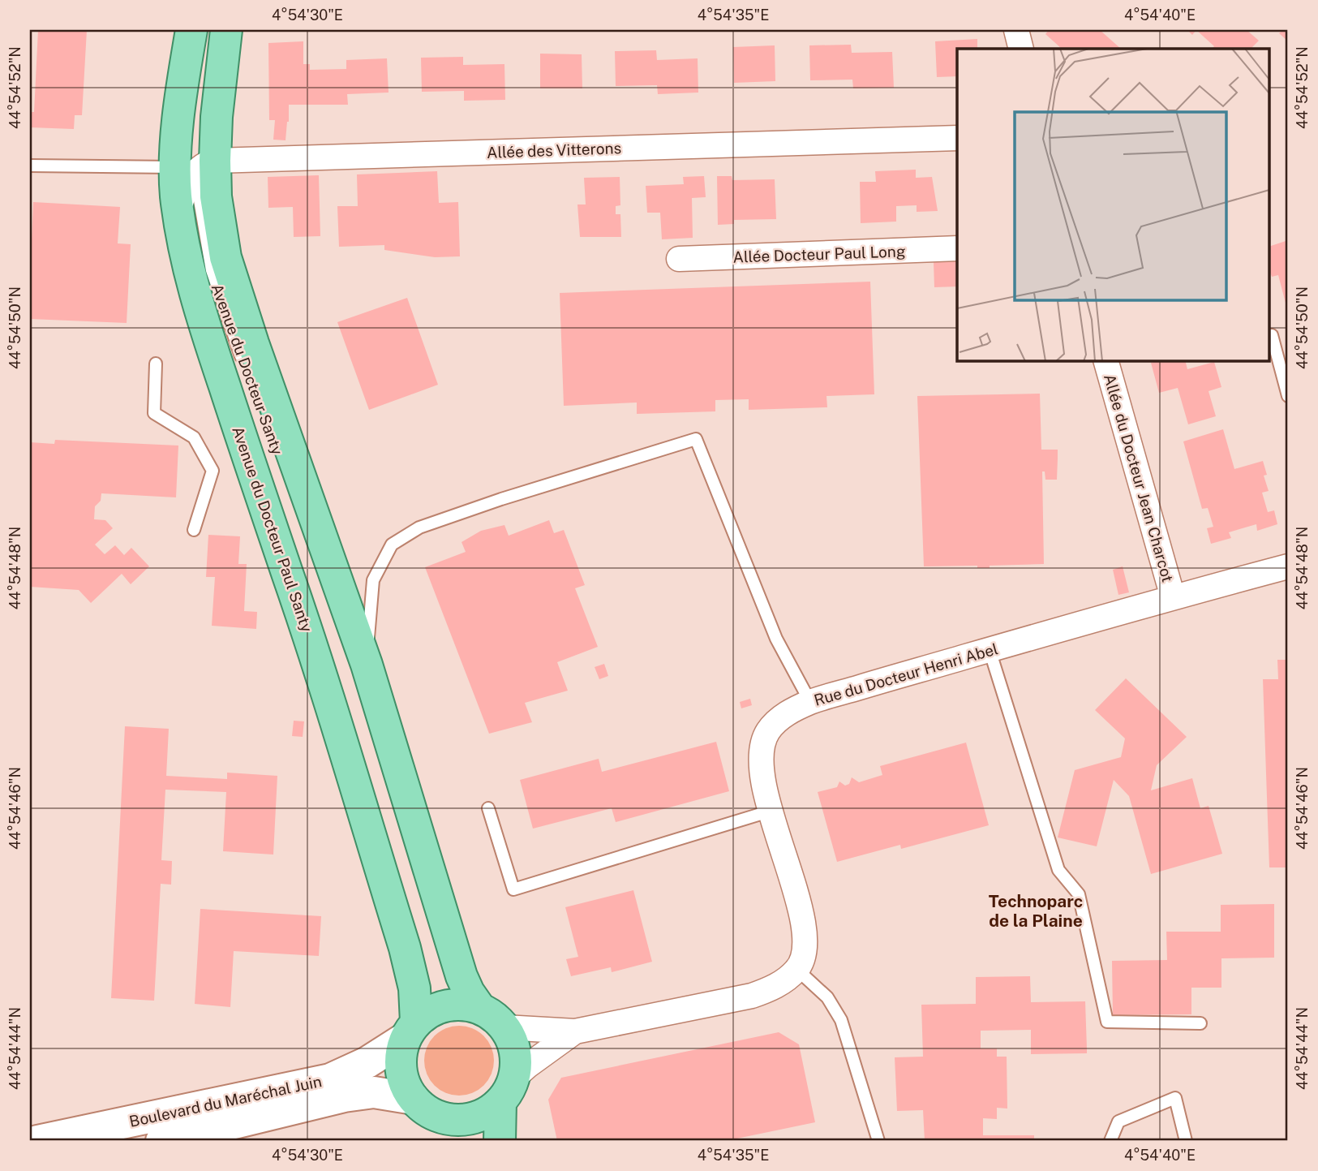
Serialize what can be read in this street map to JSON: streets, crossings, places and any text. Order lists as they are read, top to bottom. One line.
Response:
{"streets":{"main road":["Avenue du Docteur Paul Santy","Boulevard du Maréchal Juin"],"street":["Allée des Vitterons","Allée Docteur Paul Long","Allée du Docteur Jean Charcot","Rue du Docteur Henri Abel"],"lane":["Avenue du Docteur Santy"]},"crossings":[["Allée des Vitterons","Avenue du Docteur Santy"],["Allée des Vitterons","Avenue du Docteur Paul Santy"],["Avenue du Docteur Santy","Avenue du Docteur Paul Santy"],["Allée du Docteur Jean Charcot","Rue du Docteur Henri Abel"],["Avenue du Docteur Paul Santy","Boulevard du Maréchal Juin"]],"districts":["Technoparc de la Plaine"],"coordinates":["4°54'30\"E","4°54'35\"E","4°54'40\"E","44°54'52\"N","44°54'50\"N","44°54'48\"N","44°54'46\"N","44°54'44\"N"]}
